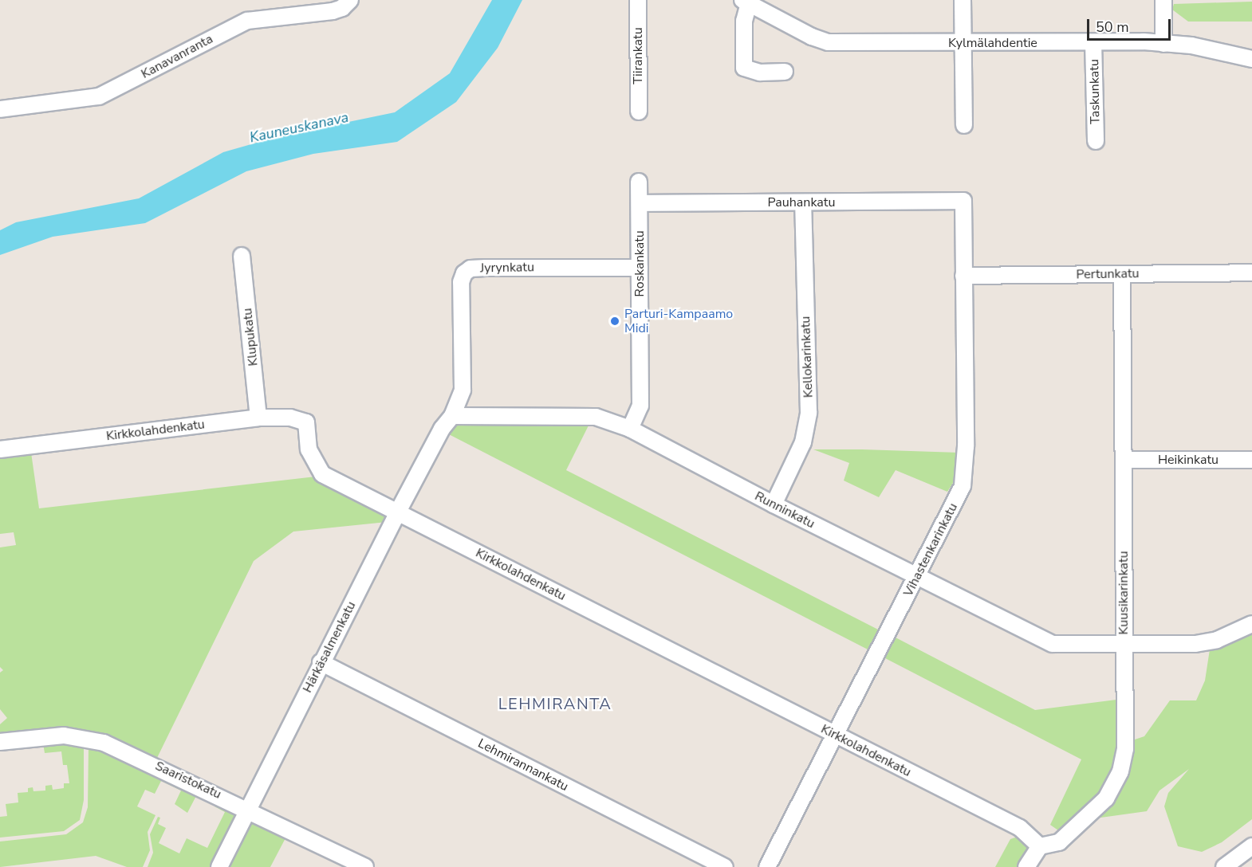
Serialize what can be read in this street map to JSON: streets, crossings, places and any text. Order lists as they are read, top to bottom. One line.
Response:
{"streets":{"street":["Kylmälahdentie","Tiirankatu","Kanavanranta","Taskunkatu","Pauhankatu","Roskankatu","Jyrynkatu","Pertunkatu","Klupukatu","Kellokarinkatu","Kirkkolahdenkatu","Heikinkatu","Runninkatu","Vihastenkarinkatu","Kuusikarinkatu","Härkäsalmenkatu","Lehmirannankatu","Saaristokatu"]},"crossings":[["Kylmälahdentie","Taskunkatu"],["Pauhankatu","Roskankatu"],["Pauhankatu","Kellokarinkatu"],["Pauhankatu","Vihastenkarinkatu"],["Roskankatu","Jyrynkatu"],["Roskankatu","Runninkatu"],["Jyrynkatu","Runninkatu"],["Jyrynkatu","Härkäsalmenkatu"],["Pertunkatu","Vihastenkarinkatu"],["Pertunkatu","Kuusikarinkatu"],["Klupukatu","Kirkkolahdenkatu"],["Kellokarinkatu","Runninkatu"],["Kirkkolahdenkatu","Vihastenkarinkatu"],["Kirkkolahdenkatu","Kuusikarinkatu"],["Kirkkolahdenkatu","Härkäsalmenkatu"],["Heikinkatu","Kuusikarinkatu"],["Runninkatu","Vihastenkarinkatu"],["Runninkatu","Kuusikarinkatu"],["Runninkatu","Härkäsalmenkatu"],["Härkäsalmenkatu","Lehmirannankatu"],["Härkäsalmenkatu","Saaristokatu"]],"districts":["LEHMIRANTA"],"water":["Kauneuskanava"],"places":["Parturi-Kampaamo Midi"],"scale_bar":"50 m"}
